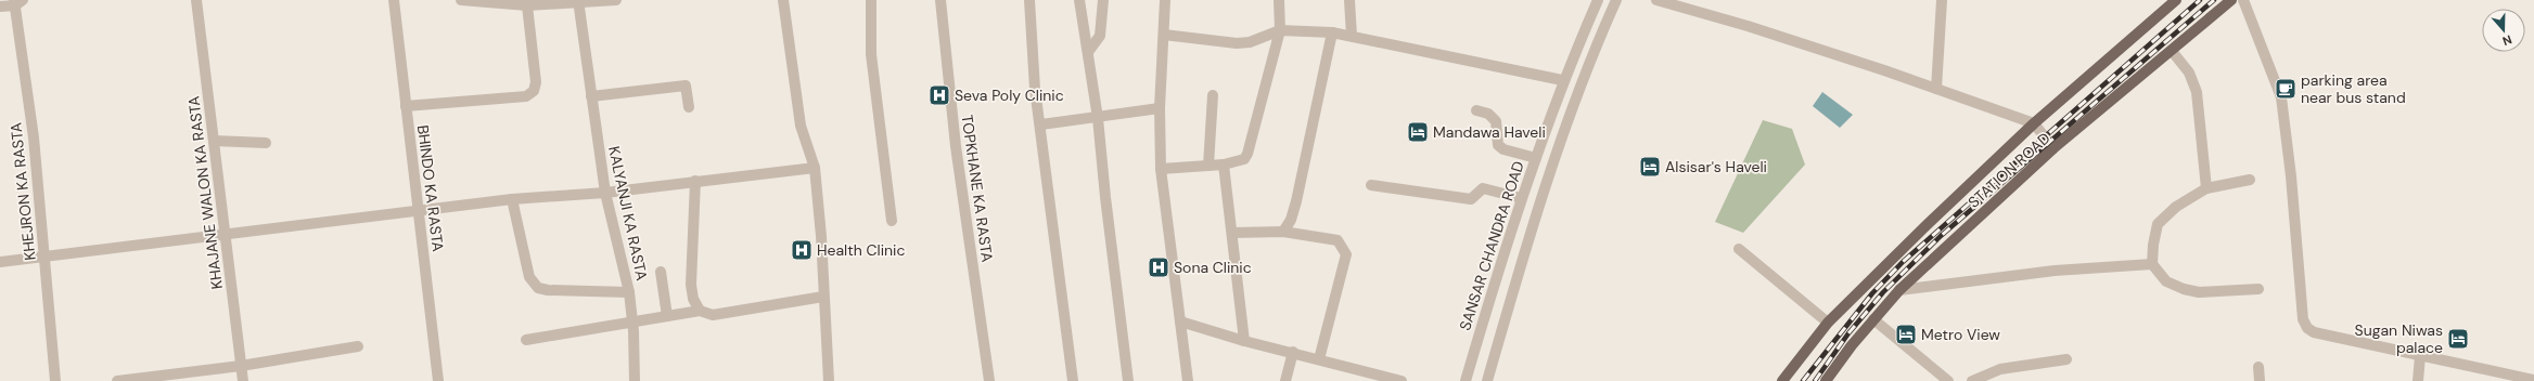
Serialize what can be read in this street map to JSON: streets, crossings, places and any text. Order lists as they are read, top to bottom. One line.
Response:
{"streets":{"main road":["STATION ROAD"],"street":["BHINDO KA RASTA","TOPKHANE KA RASTA","KHEJRON KA RASTA","KHAJANE WALON KA RASTA","KALYANJI KA RASTA","SANSAR CHANDRA ROAD"]},"places":{"cafe":["parking area near bus stand"],"hospital":["Seva Poly Clinic","Health Clinic","Sona Clinic"],"hotel":["Mandawa Haveli","Alsisar's Haveli","Metro View","Sugan Niwas palace"]},"north":"bottom"}
